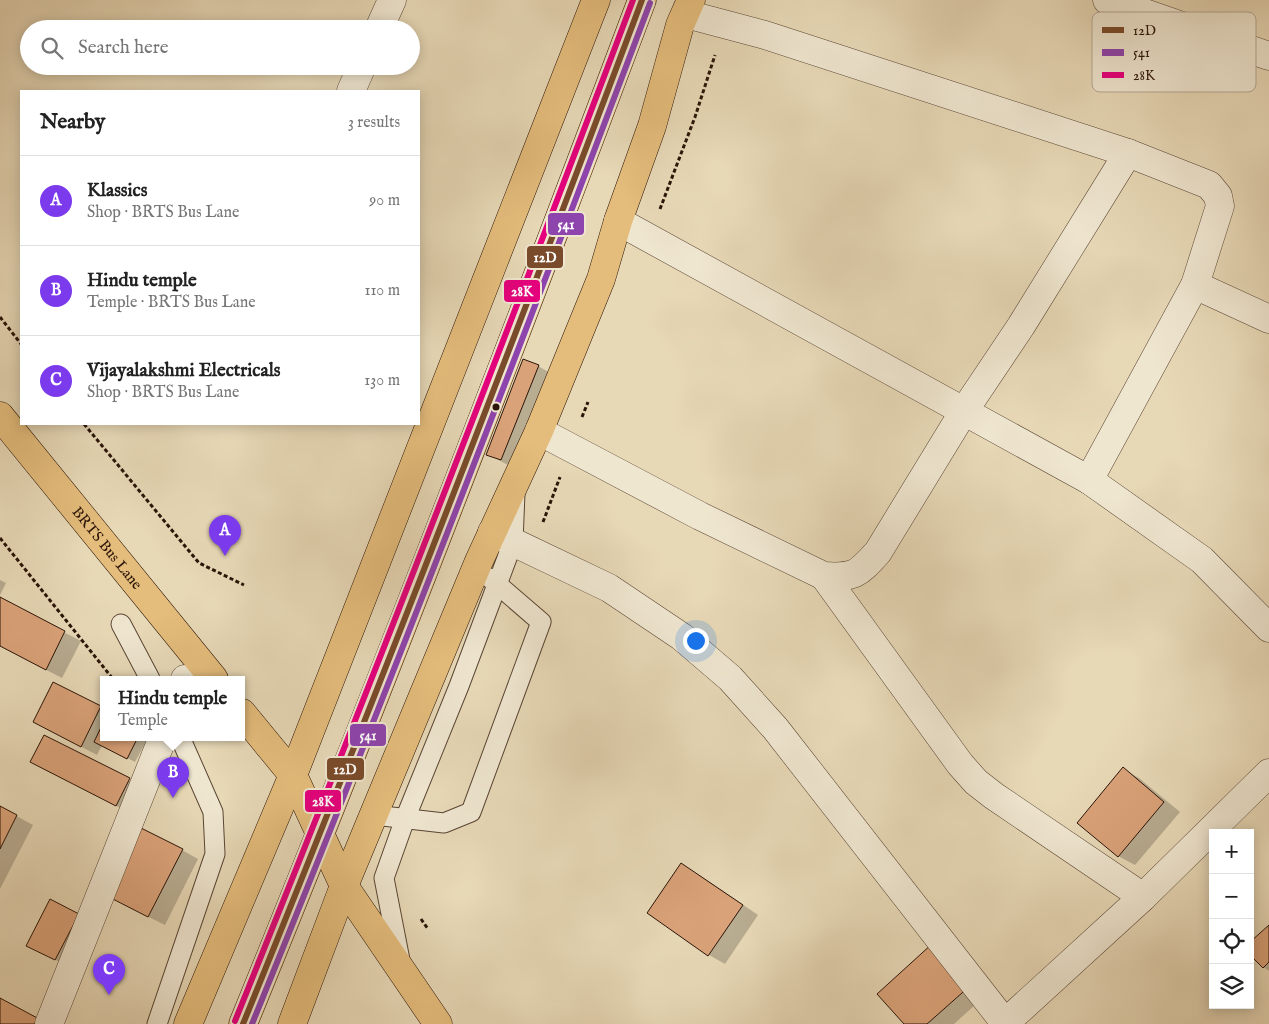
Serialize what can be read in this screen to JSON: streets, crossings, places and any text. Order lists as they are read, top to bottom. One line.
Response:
{"streets":{"main road":["BRTS Bus Lane"]},"lines":["transit line 12D","transit line 28K","transit line 541"],"legend":["12D","541","28K"],"page":{"search":"Search here","heading":["Nearby","3 results"],"list":[{"mark":"A","name":"Klassics","note":"Shop · BRTS Bus Lane","value":"90 m"},{"mark":"B","name":"Hindu temple","note":"Temple · BRTS Bus Lane","value":"110 m"},{"mark":"C","name":"Vijayalakshmi Electricals","note":"Shop · BRTS Bus Lane","value":"130 m"}],"pins":["A","B","C"],"popup":["Hindu temple","Temple"],"map_buttons":["+","−"]}}
